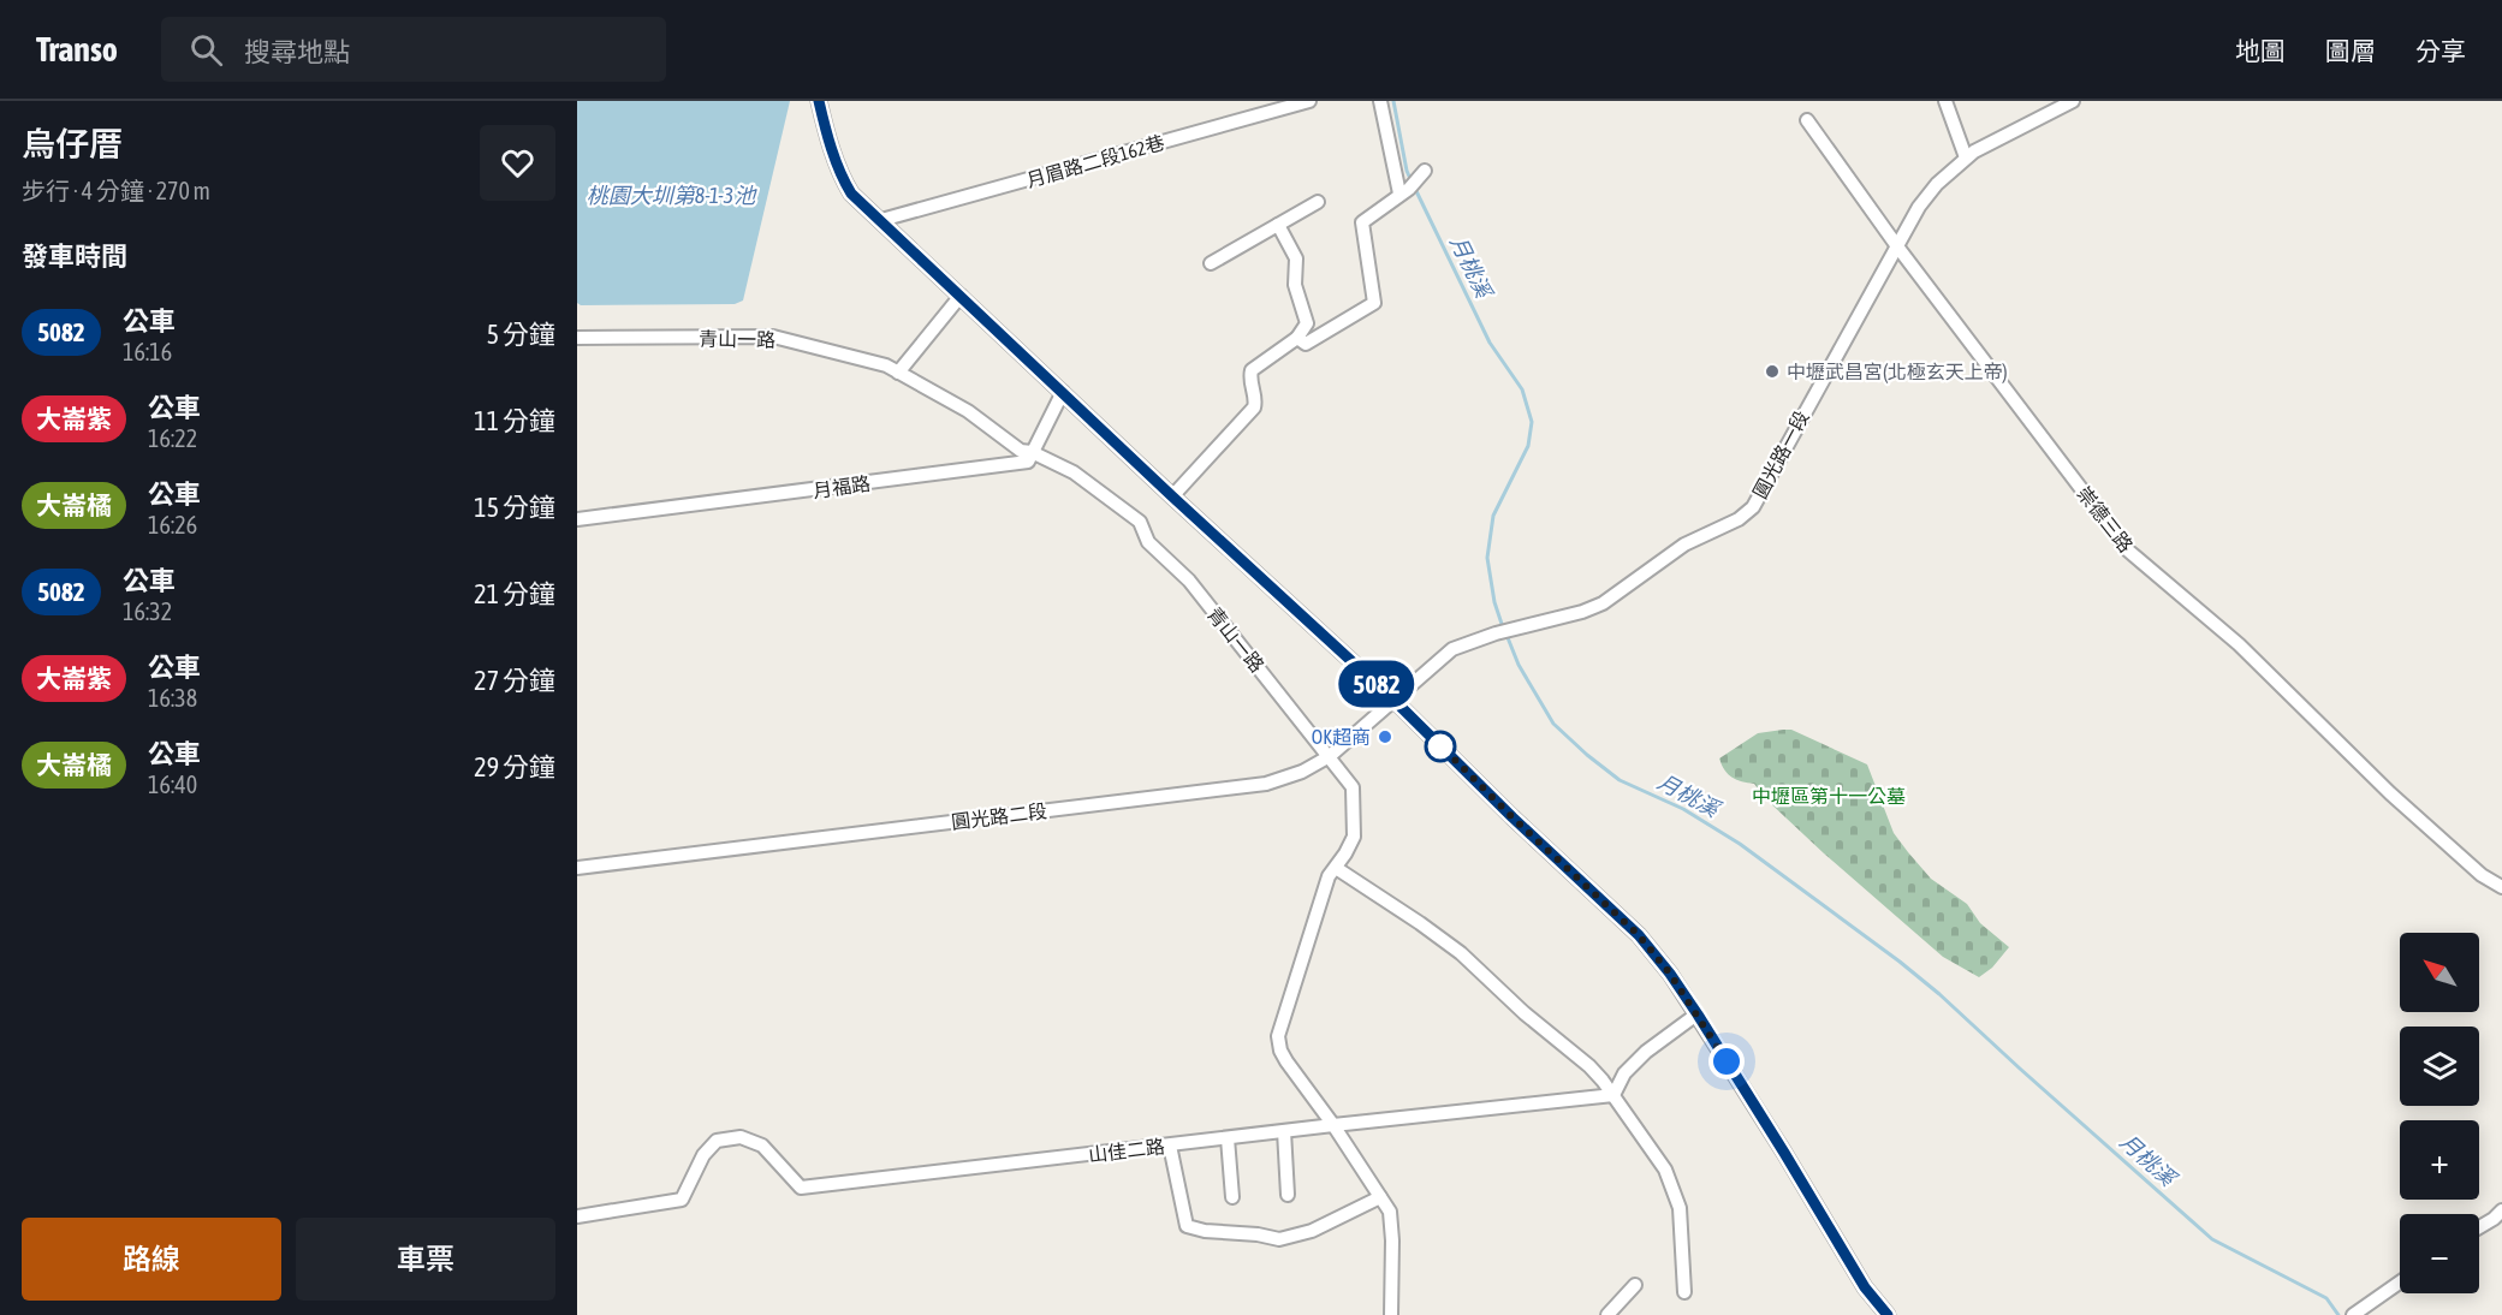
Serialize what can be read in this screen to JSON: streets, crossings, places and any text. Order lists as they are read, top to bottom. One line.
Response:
{"streets":{"street":["月眉路二段162巷","青山一路","圓光路一段","月福路","崇德三路","圓光路二段","山佳二路"]},"crossings":[["青山一路","月福路"],["青山一路","圓光路二段"],["青山一路","山佳二路"],["圓光路一段","崇德三路"],["圓光路一段","圓光路二段"]],"water":["桃園大圳第8-1-3池","月桃溪"],"parks":["中壢區第十一公墓"],"places":["中壢武昌宮(北極玄天上帝)","OK超商"],"lines":["bus line 5082"],"north":"top left","page":{"header":"Transo","search":"搜尋地點","nav":["地圖","圖層","分享"],"heading":[["烏仔厝","步行 · 4 分鐘 · 270 m"],"發車時間"],"on_map":"5082","list":[{"mark":"5082","name":"公車","note":"16:16","value":"5 分鐘"},{"mark":"大崙紫","name":"公車","note":"16:22","value":"11 分鐘"},{"mark":"大崙橘","name":"公車","note":"16:26","value":"15 分鐘"},{"mark":"5082","name":"公車","note":"16:32","value":"21 分鐘"},{"mark":"大崙紫","name":"公車","note":"16:38","value":"27 分鐘"},{"mark":"大崙橘","name":"公車","note":"16:40","value":"29 分鐘"}],"map_buttons":["+","−"],"buttons":["路線","車票"]}}
